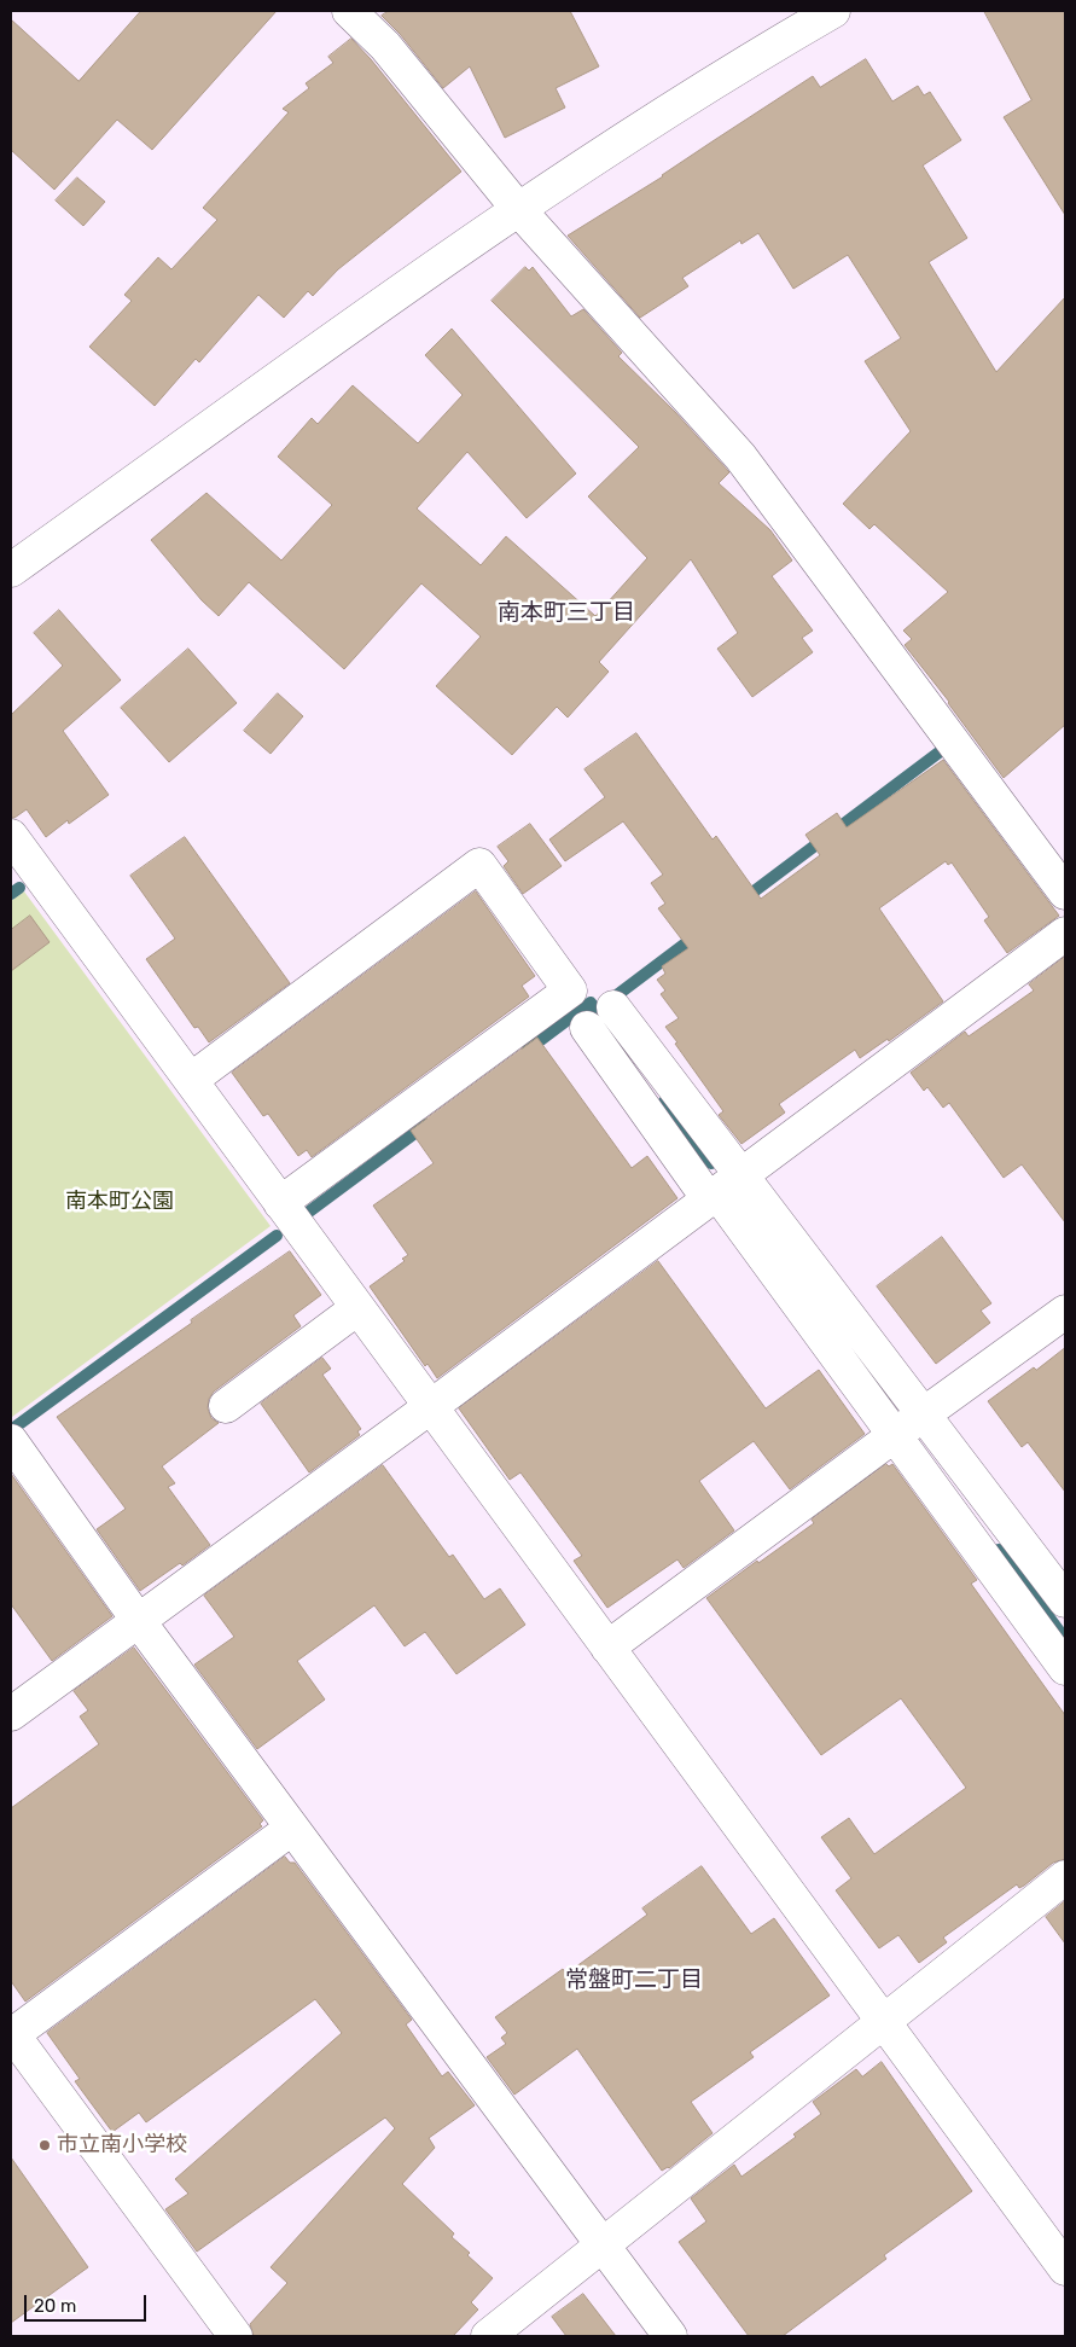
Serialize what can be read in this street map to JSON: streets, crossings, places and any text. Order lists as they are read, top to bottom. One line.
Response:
{"districts":["南本町三丁目","常盤町二丁目"],"parks":["南本町公園"],"places":["市立南小学校"],"scale_bar":"20 m"}
